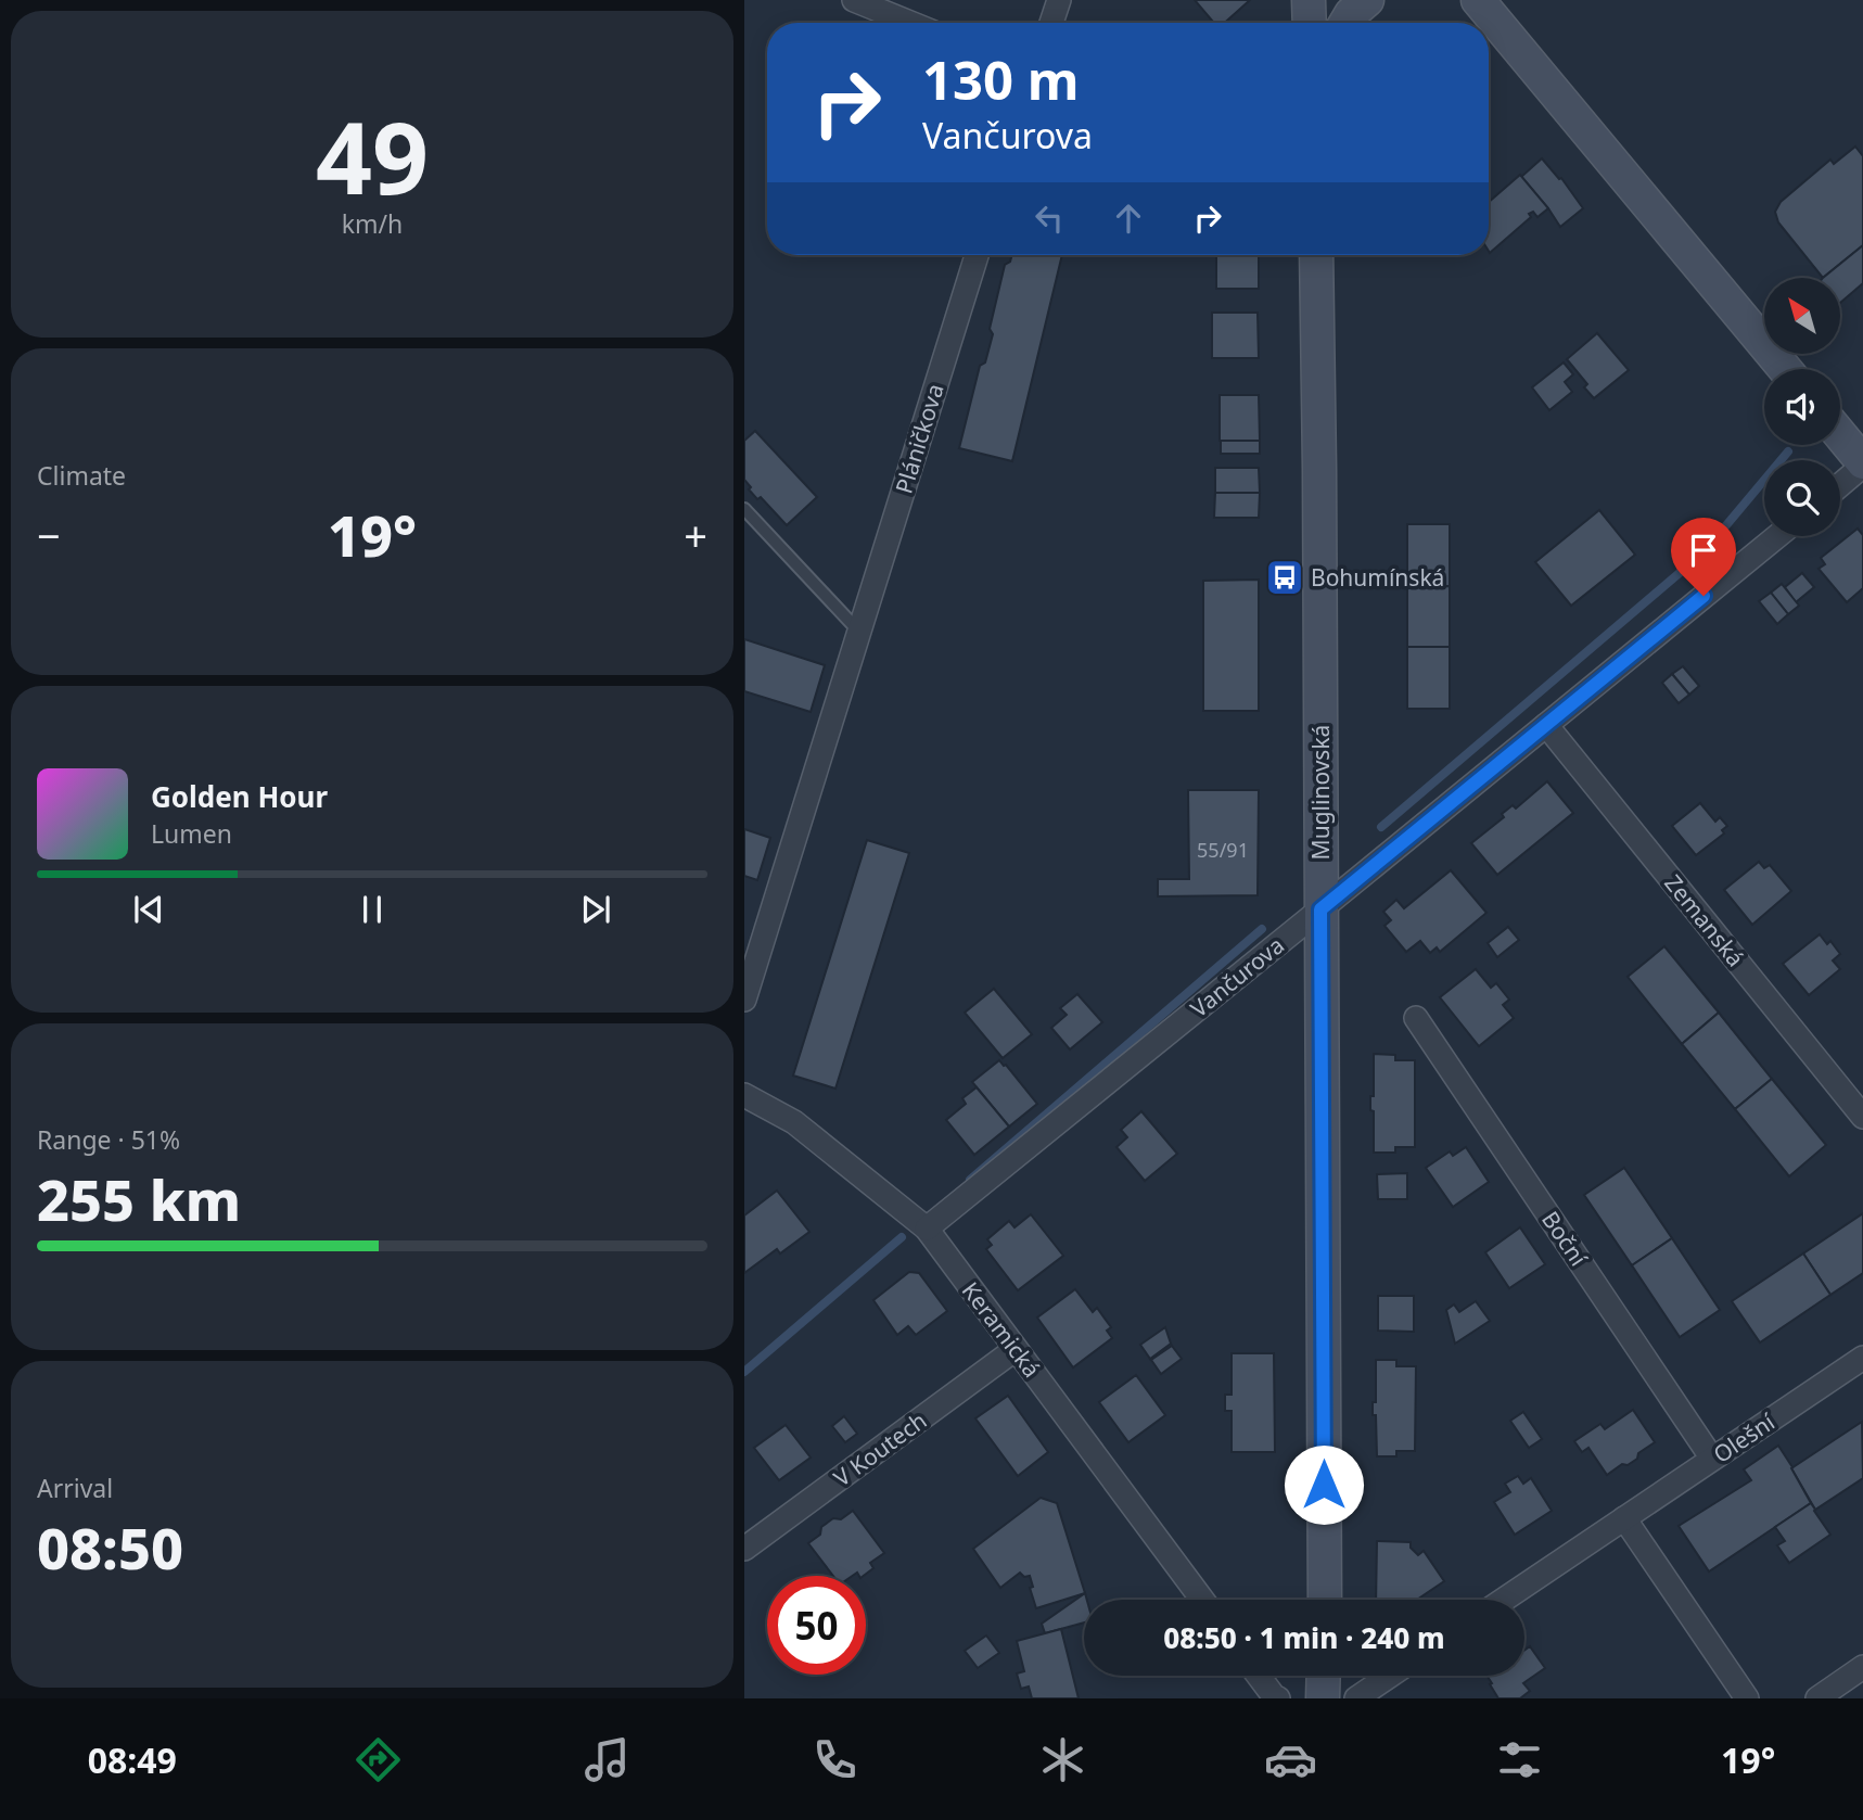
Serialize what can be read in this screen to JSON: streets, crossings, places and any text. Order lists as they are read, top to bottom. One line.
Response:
{"streets":{"main road":["Muglinovská"],"street":["Pláničkova","Zemanská","Vančurova","Boční","Keramická","Olešní","V Koutech"]},"crossings":[["Muglinovská","Vančurova"],["Zemanská","Vančurova"],["Vančurova","Keramická"],["Boční","Olešní"],["Keramická","V Koutech"]],"places":{"bus stop":["Bohumínská"]},"house_numbers":["55/91"],"north":"top left","page":{"tile":[["49","km/h"],"Climate",["Range · 51%","255 km"],["Arrival","08:50"]],"turn":["130 m","Vančurova"],"heat":["−","19°","+"],"song":["Golden Hour","Lumen"],"limit":"50","trip":"08:50 · 1 min · 240 m","tabs":["08:49","19°"]}}
